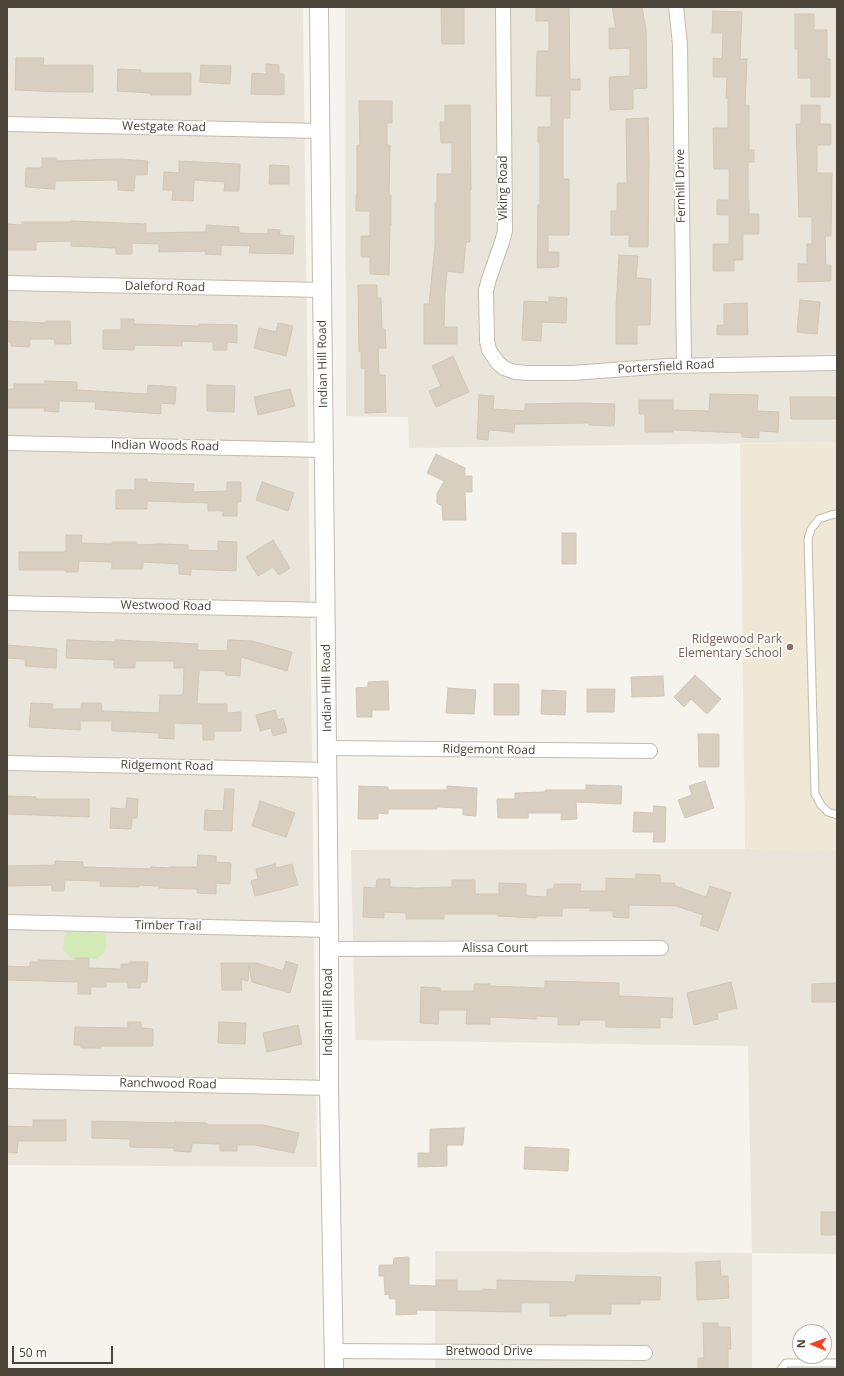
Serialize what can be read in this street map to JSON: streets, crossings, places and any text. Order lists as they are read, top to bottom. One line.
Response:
{"streets":{"street":["Westgate Road","Fernhill Drive","Viking Road","Daleford Road","Indian Hill Road","Portersfield Road","Indian Woods Road","Westwood Road","Ridgemont Road","Timber Trail","Alissa Court","Ranchwood Road","Bretwood Drive"]},"crossings":[["Westgate Road","Indian Hill Road"],["Fernhill Drive","Portersfield Road"],["Viking Road","Portersfield Road"],["Daleford Road","Indian Hill Road"],["Indian Hill Road","Indian Woods Road"],["Indian Hill Road","Westwood Road"],["Indian Hill Road","Ridgemont Road"],["Indian Hill Road","Timber Trail"],["Indian Hill Road","Alissa Court"],["Indian Hill Road","Ranchwood Road"],["Indian Hill Road","Bretwood Drive"]],"places":["Ridgewood Park Elementary School"],"scale_bar":"50 m","north":"left"}
